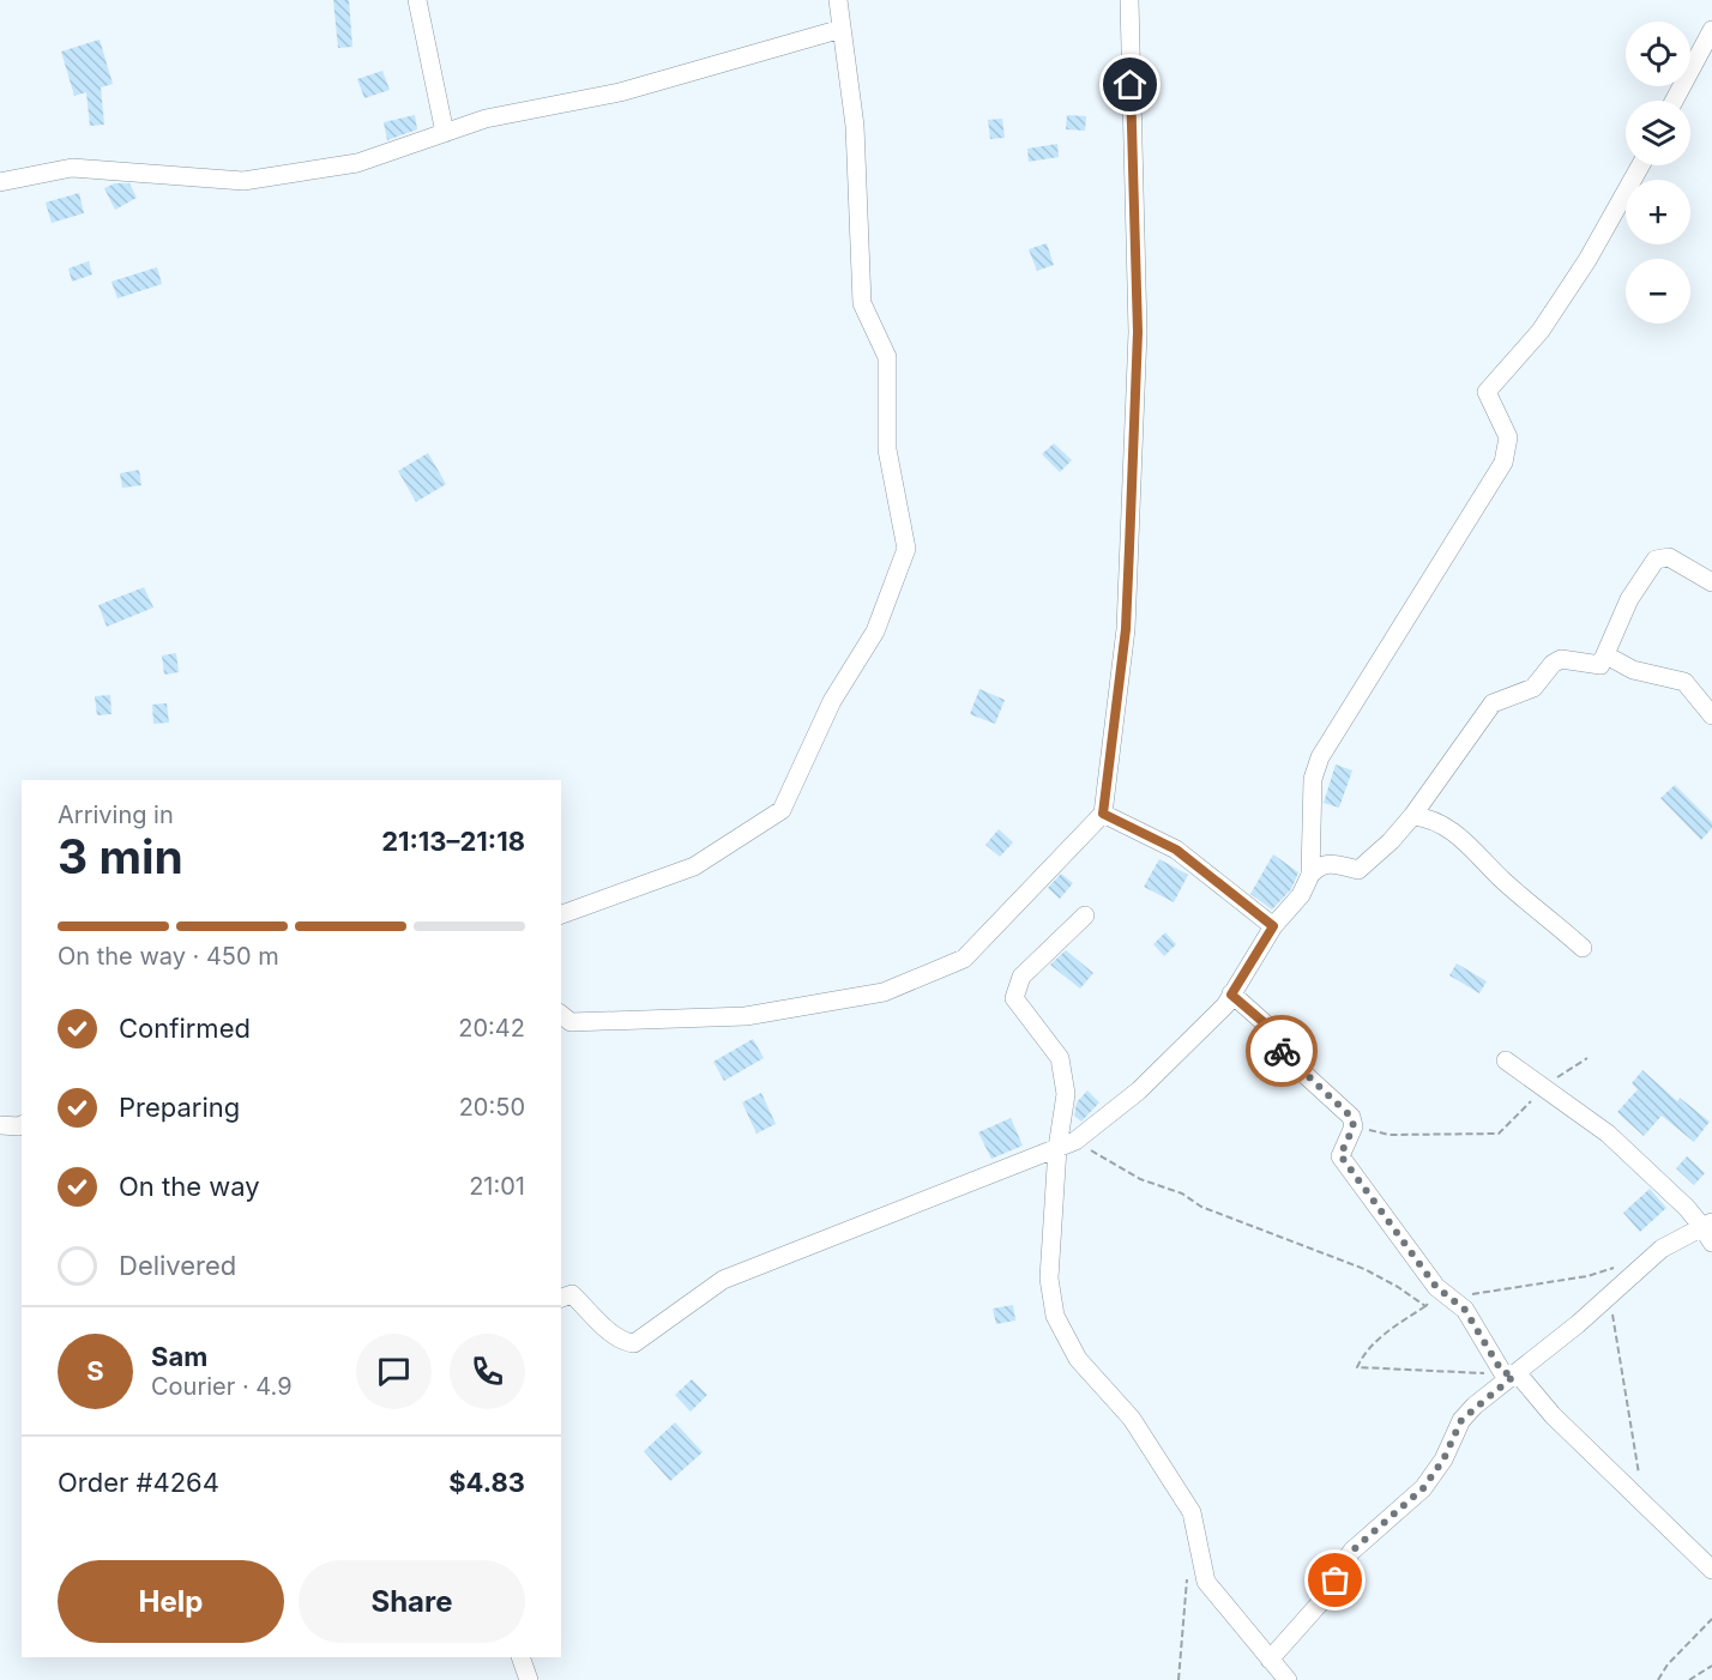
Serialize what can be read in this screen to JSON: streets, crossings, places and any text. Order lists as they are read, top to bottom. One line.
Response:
{"page":{"map_buttons":["+","−"],"heading":["3 min","Arriving in","21:13–21:18"],"panel":["Sam","Courier · 4.9","Order #4264","$4.83"],"bar":"On the way · 450 m","list":[["Confirmed","20:42"],["Preparing","20:50"],["On the way","21:01"],"Delivered"],"round":"S","buttons":["Help","Share"]}}
